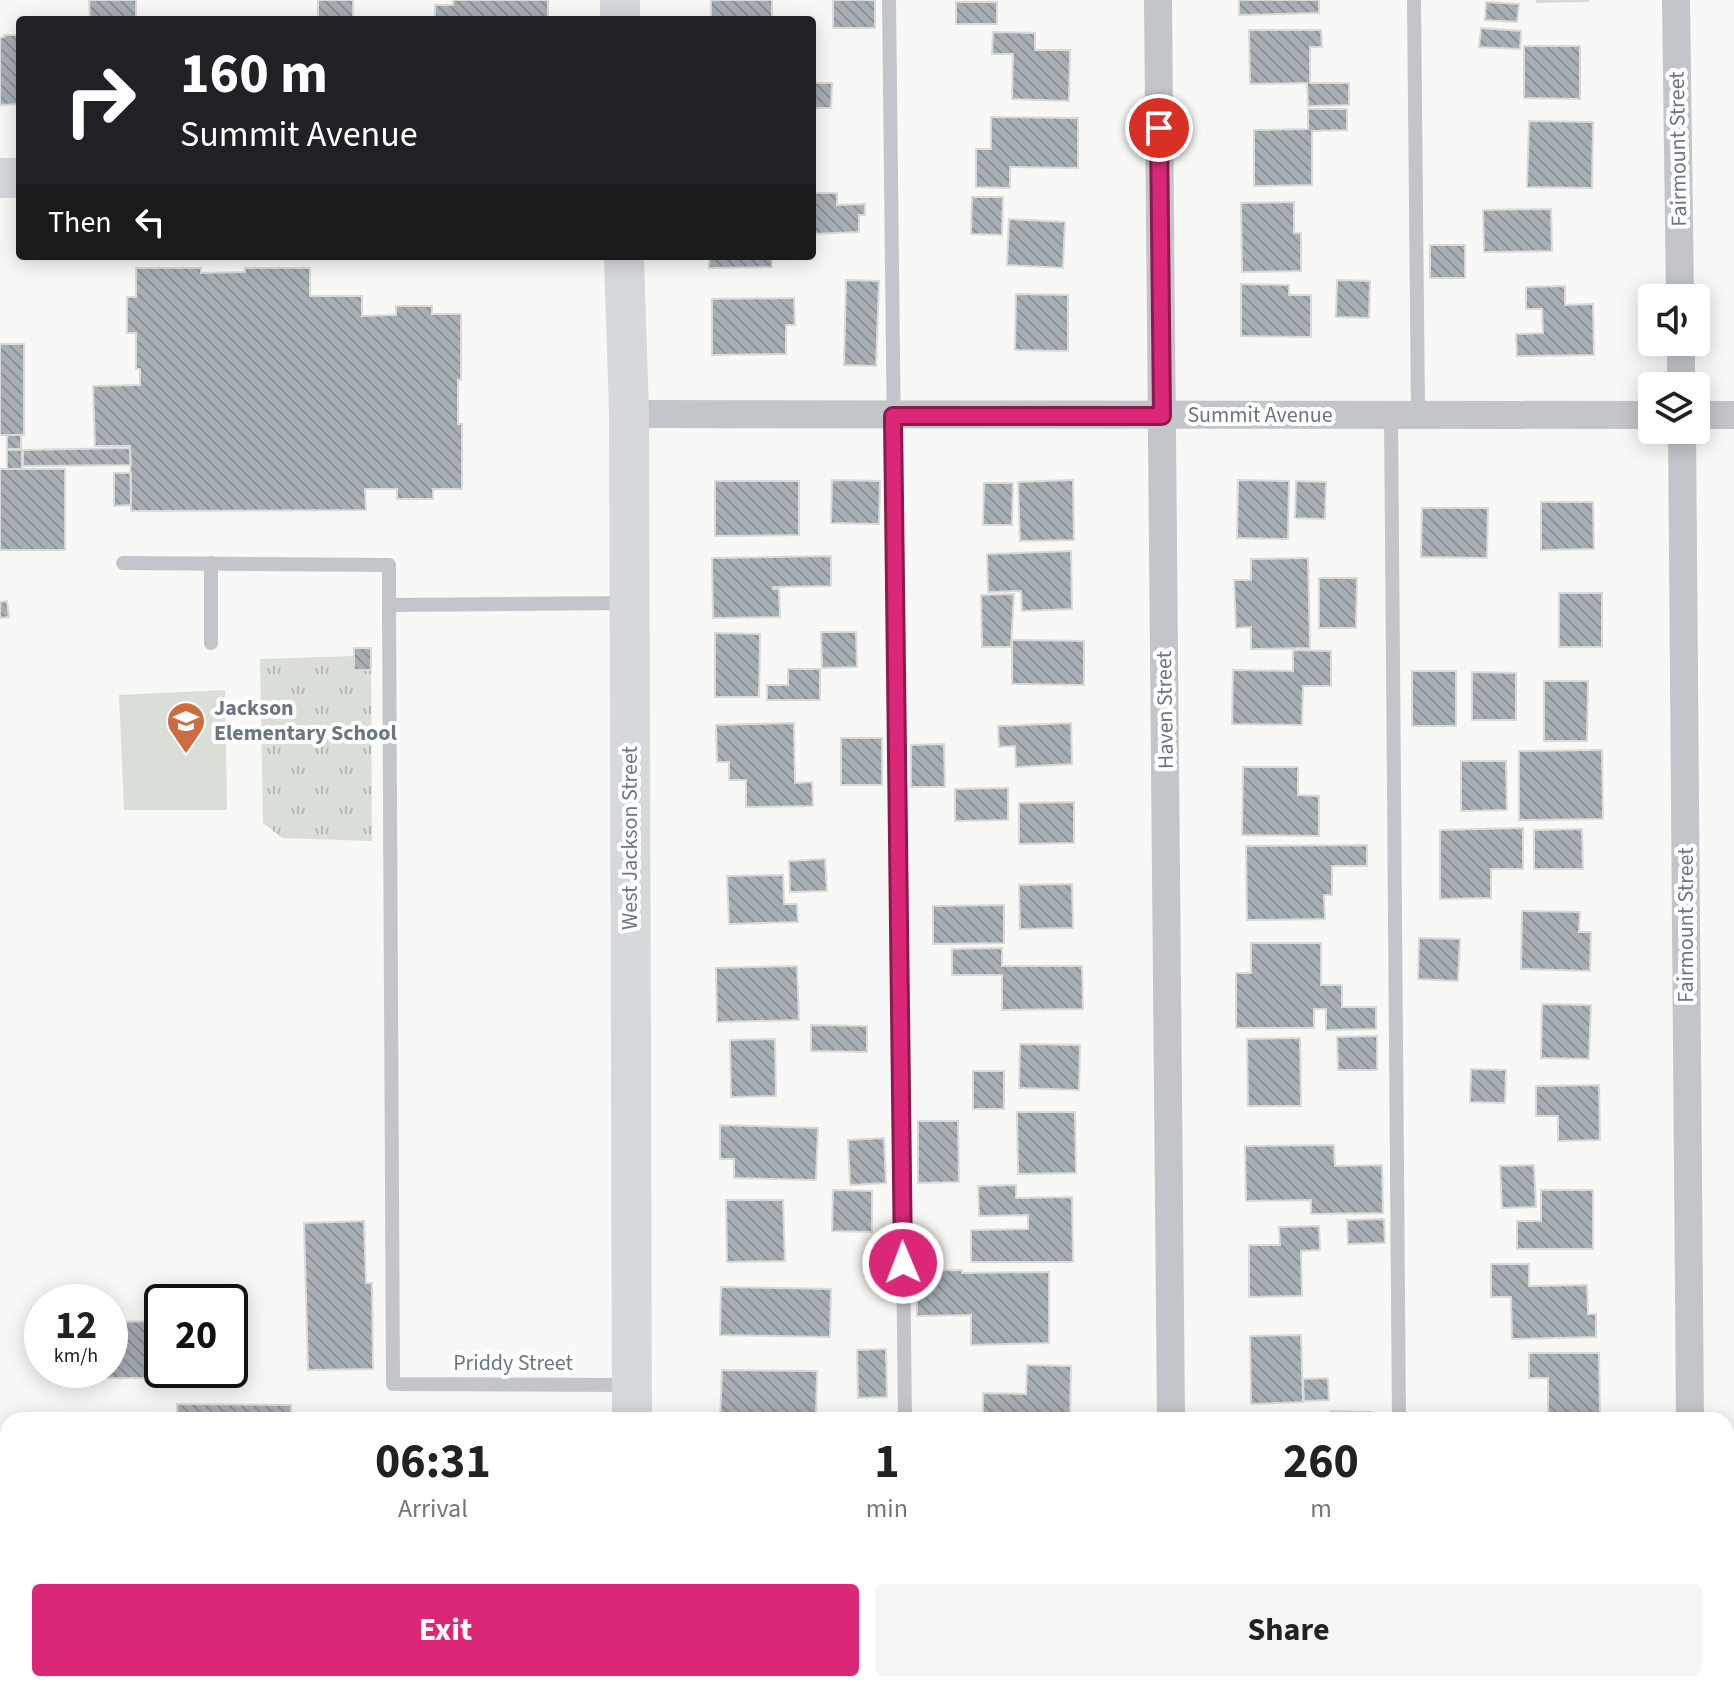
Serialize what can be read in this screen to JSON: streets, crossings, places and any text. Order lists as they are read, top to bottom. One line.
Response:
{"streets":{"street":["Fairmount Street","Summit Avenue","Haven Street","West Jackson Street"],"lane":["Priddy Street"]},"crossings":[["Summit Avenue","Haven Street"],["Summit Avenue","West Jackson Street"],["West Jackson Street","Priddy Street"]],"places":{"school or university":["Jackson Elementary School"]},"page":{"turn":["160 m","Summit Avenue"],"then":"Then","speed":"12 km/h","limit":"20","eta":["06:31","Arrival","1","min","260","m"],"buttons":["Exit","Share"]}}
